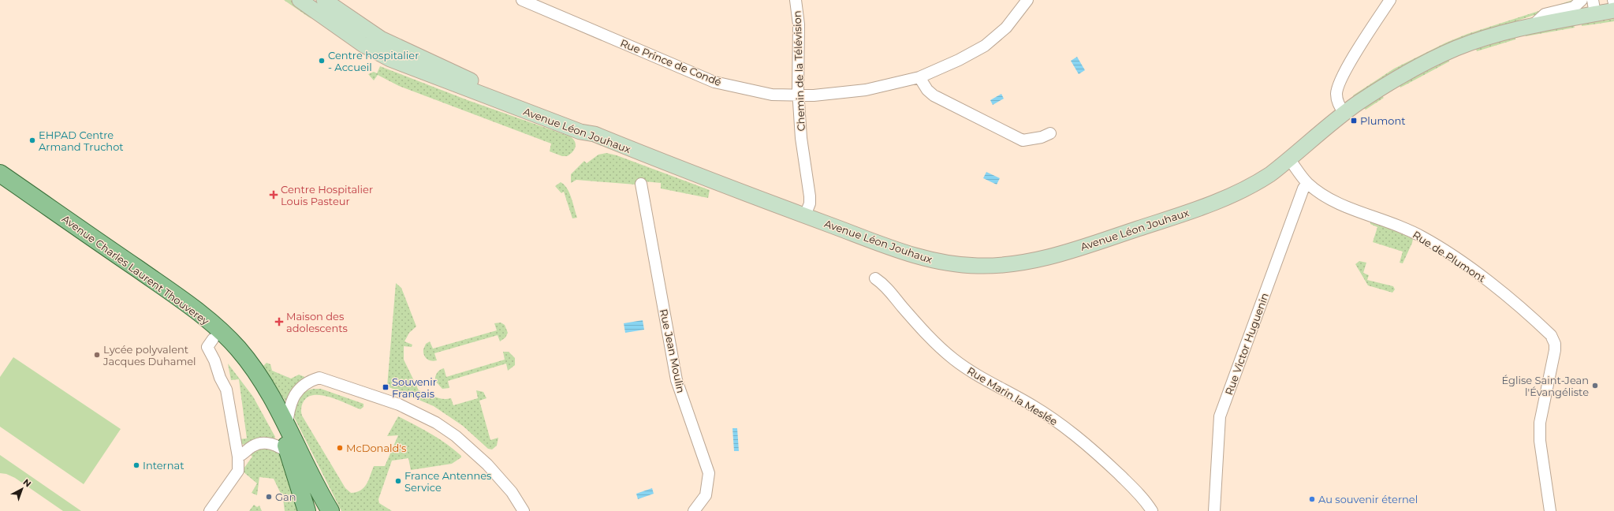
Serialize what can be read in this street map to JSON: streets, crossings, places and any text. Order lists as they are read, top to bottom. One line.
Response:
{"streets":{"main road":["Avenue Léon Jouhaux","Avenue Charles Laurent Thouverey"],"street":["Rue Prince de Condé","Chemin de la Télévision","Rue de Plumont","Rue Victor Huguenin","Rue Jean Moulin","Rue Marin la Meslée"]},"crossings":[["Rue Prince de Condé","Chemin de la Télévision"],["Chemin de la Télévision","Avenue Léon Jouhaux"],["Avenue Léon Jouhaux","Rue de Plumont"],["Rue de Plumont","Rue Victor Huguenin"]],"places":{"other":["Centre hospitalier - Accueil","EHPAD Centre Armand Truchot","Lycée polyvalent Jacques Duhamel","Église Saint-Jean l'Évangéliste","McDonald's","Internat","France Antennes Service","Gan","Au souvenir éternel"],"transit":["Plumont","Souvenir Français"],"health":["Centre Hospitalier Louis Pasteur","Maison des adolescents"]},"north":"top right"}
